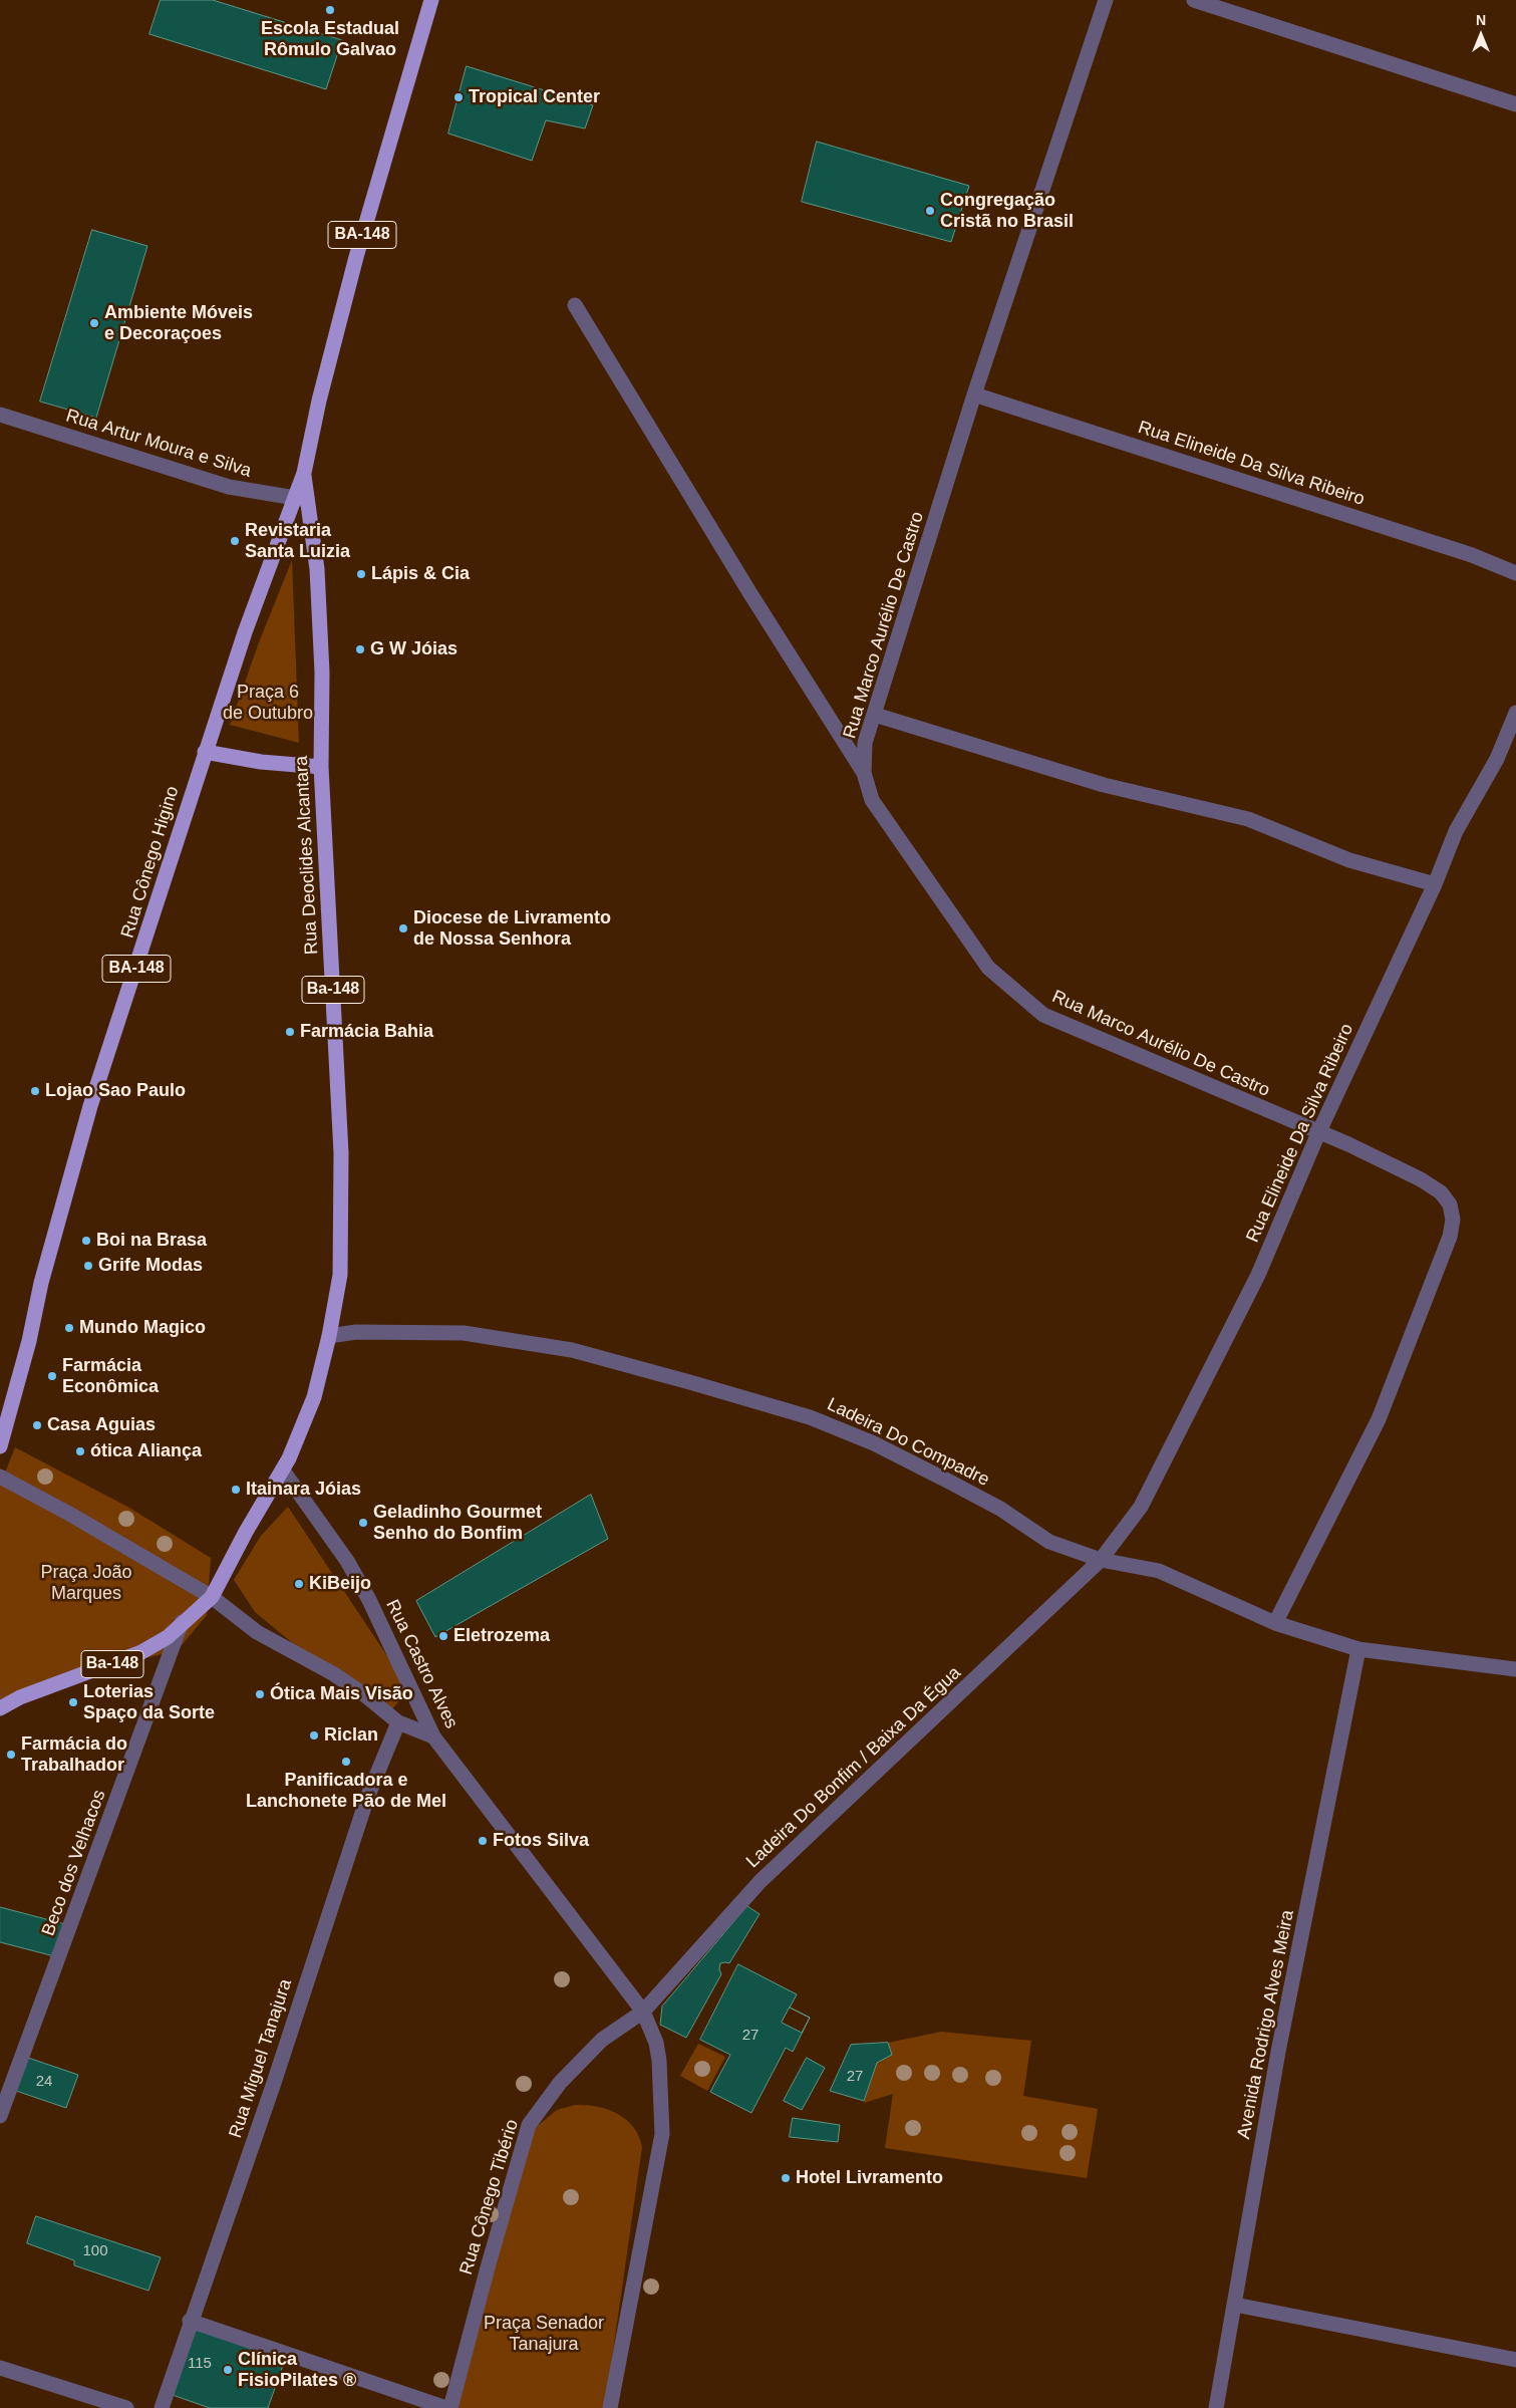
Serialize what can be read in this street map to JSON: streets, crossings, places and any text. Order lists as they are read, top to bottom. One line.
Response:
{"streets":{"main road":["BA-148","Rua Deoclides Alcantara","Rua Cônego Higino","Ba-148"],"street":["Rua Artur Moura e Silva","Rua Elineide Da Silva Ribeiro","Rua Marco Aurélio De Castro","Ladeira Do Compadre","Rua Castro Alves","Ladeira Do Bonfim / Baixa Da Égua","Beco dos Velhacos","Avenida Rodrigo Alves Meira","Rua Miguel Tanajura","Rua Cônego Tibério"]},"crossings":[["BA-148","Rua Artur Moura e Silva"],["BA-148","Rua Deoclides Alcantara"],["BA-148","Rua Cônego Higino"],["Rua Artur Moura e Silva","Rua Deoclides Alcantara"],["Rua Artur Moura e Silva","Rua Cônego Higino"],["Rua Elineide Da Silva Ribeiro","Rua Marco Aurélio De Castro"],["Rua Elineide Da Silva Ribeiro","Ladeira Do Compadre"],["Rua Elineide Da Silva Ribeiro","Ladeira Do Bonfim / Baixa Da Égua"],["Rua Marco Aurélio De Castro","Ladeira Do Compadre"],["Rua Deoclides Alcantara","Rua Cônego Higino"],["Rua Deoclides Alcantara","Ba-148"],["Rua Deoclides Alcantara","Ladeira Do Compadre"],["Rua Deoclides Alcantara","Rua Castro Alves"],["Ba-148","Rua Castro Alves"],["Ba-148","Beco dos Velhacos"],["Ladeira Do Compadre","Ladeira Do Bonfim / Baixa Da Égua"],["Ladeira Do Compadre","Avenida Rodrigo Alves Meira"],["Rua Castro Alves","Ladeira Do Bonfim / Baixa Da Égua"],["Rua Castro Alves","Rua Cônego Tibério"],["Ladeira Do Bonfim / Baixa Da Égua","Rua Cônego Tibério"]],"parks":["Praça 6 de Outubro","Praça João Marques","Praça Senador Tanajura"],"places":["Escola Estadual Rômulo Galvao","Tropical Center","Congregação Cristã no Brasil","Ambiente Móveis e Decoraçoes","Revistaria Santa Luizia","Lápis & Cia","G W Jóias","Diocese de Livramento de Nossa Senhora","Farmácia Bahia","Lojao Sao Paulo","Boi na Brasa","Grife Modas","Mundo Magico","Farmácia Econômica","Casa Aguias","ótica Aliança","Itainara Jóias","Geladinho Gourmet Senho do Bonfim","KiBeijo","Eletrozema","Ótica Mais Visão","Loterias Spaço da Sorte","Riclan","Farmácia do Trabalhador","Panificadora e Lanchonete Pão de Mel","Fotos Silva","Hotel Livramento","Clínica FisioPilates ®"],"house_numbers":["27","27","24","100","115"],"north":"top"}
